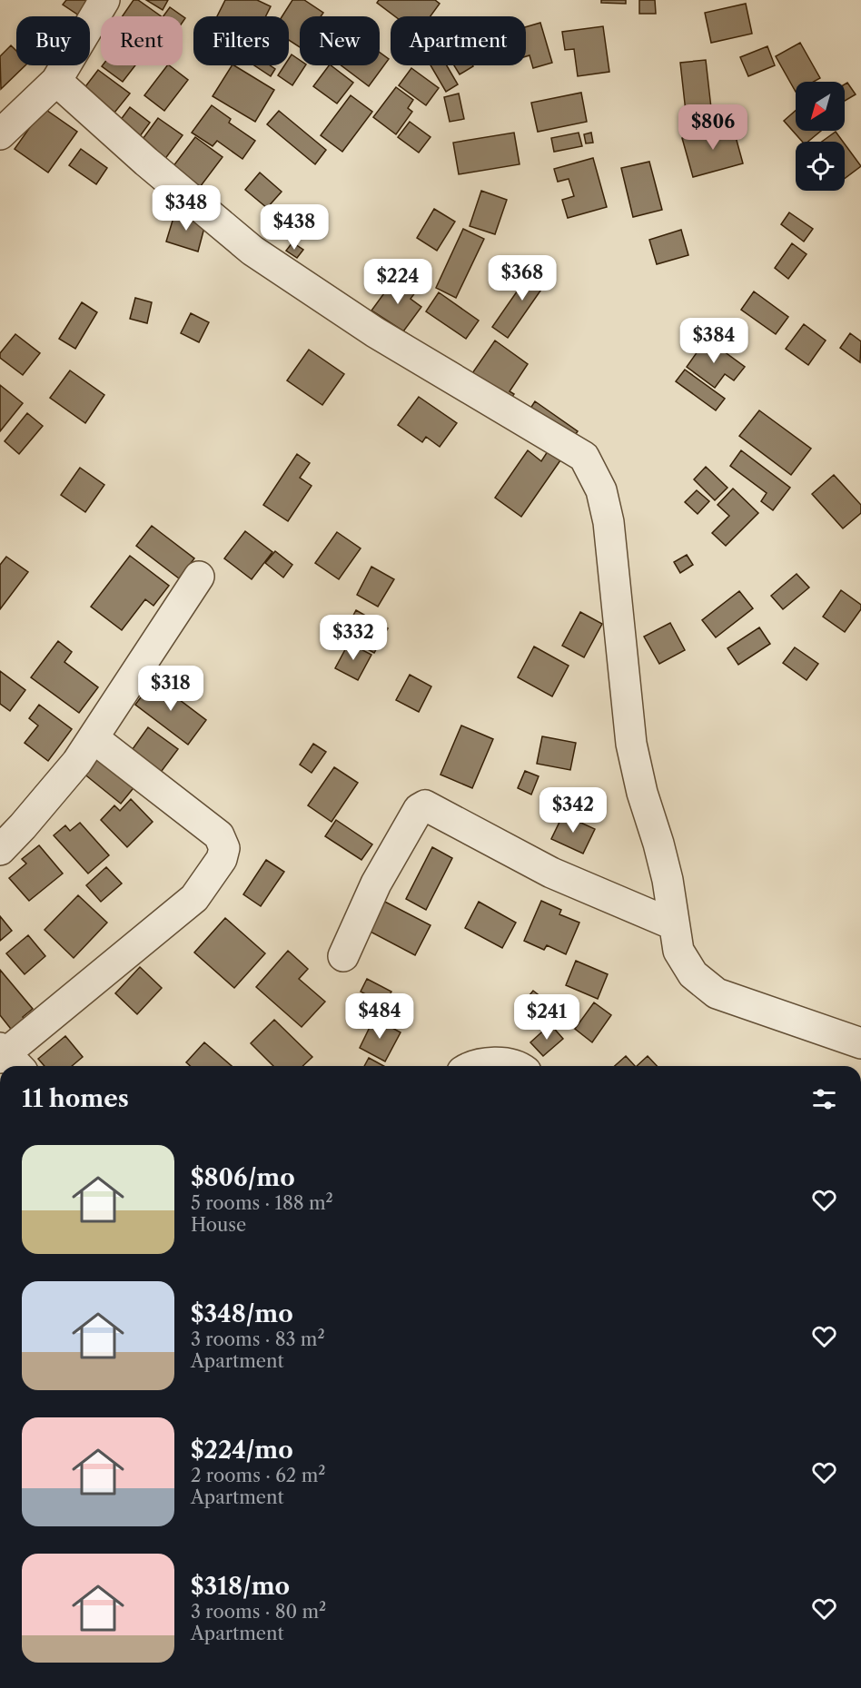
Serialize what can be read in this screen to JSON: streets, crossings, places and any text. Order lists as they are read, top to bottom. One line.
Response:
{"north":"bottom left","page":{"chip":["Buy","Rent","Filters","New","Apartment"],"price":["$806","$348","$438","$368","$224","$384","$332","$318","$342","$484","$241"],"heading":"11 homes","list":[{"name":"$806/mo","note":"5 rooms · 188 m² · House"},{"name":"$348/mo","note":"3 rooms · 83 m² · Apartment"},{"name":"$224/mo","note":"2 rooms · 62 m² · Apartment"},{"name":"$318/mo","note":"3 rooms · 80 m² · Apartment"}]}}
